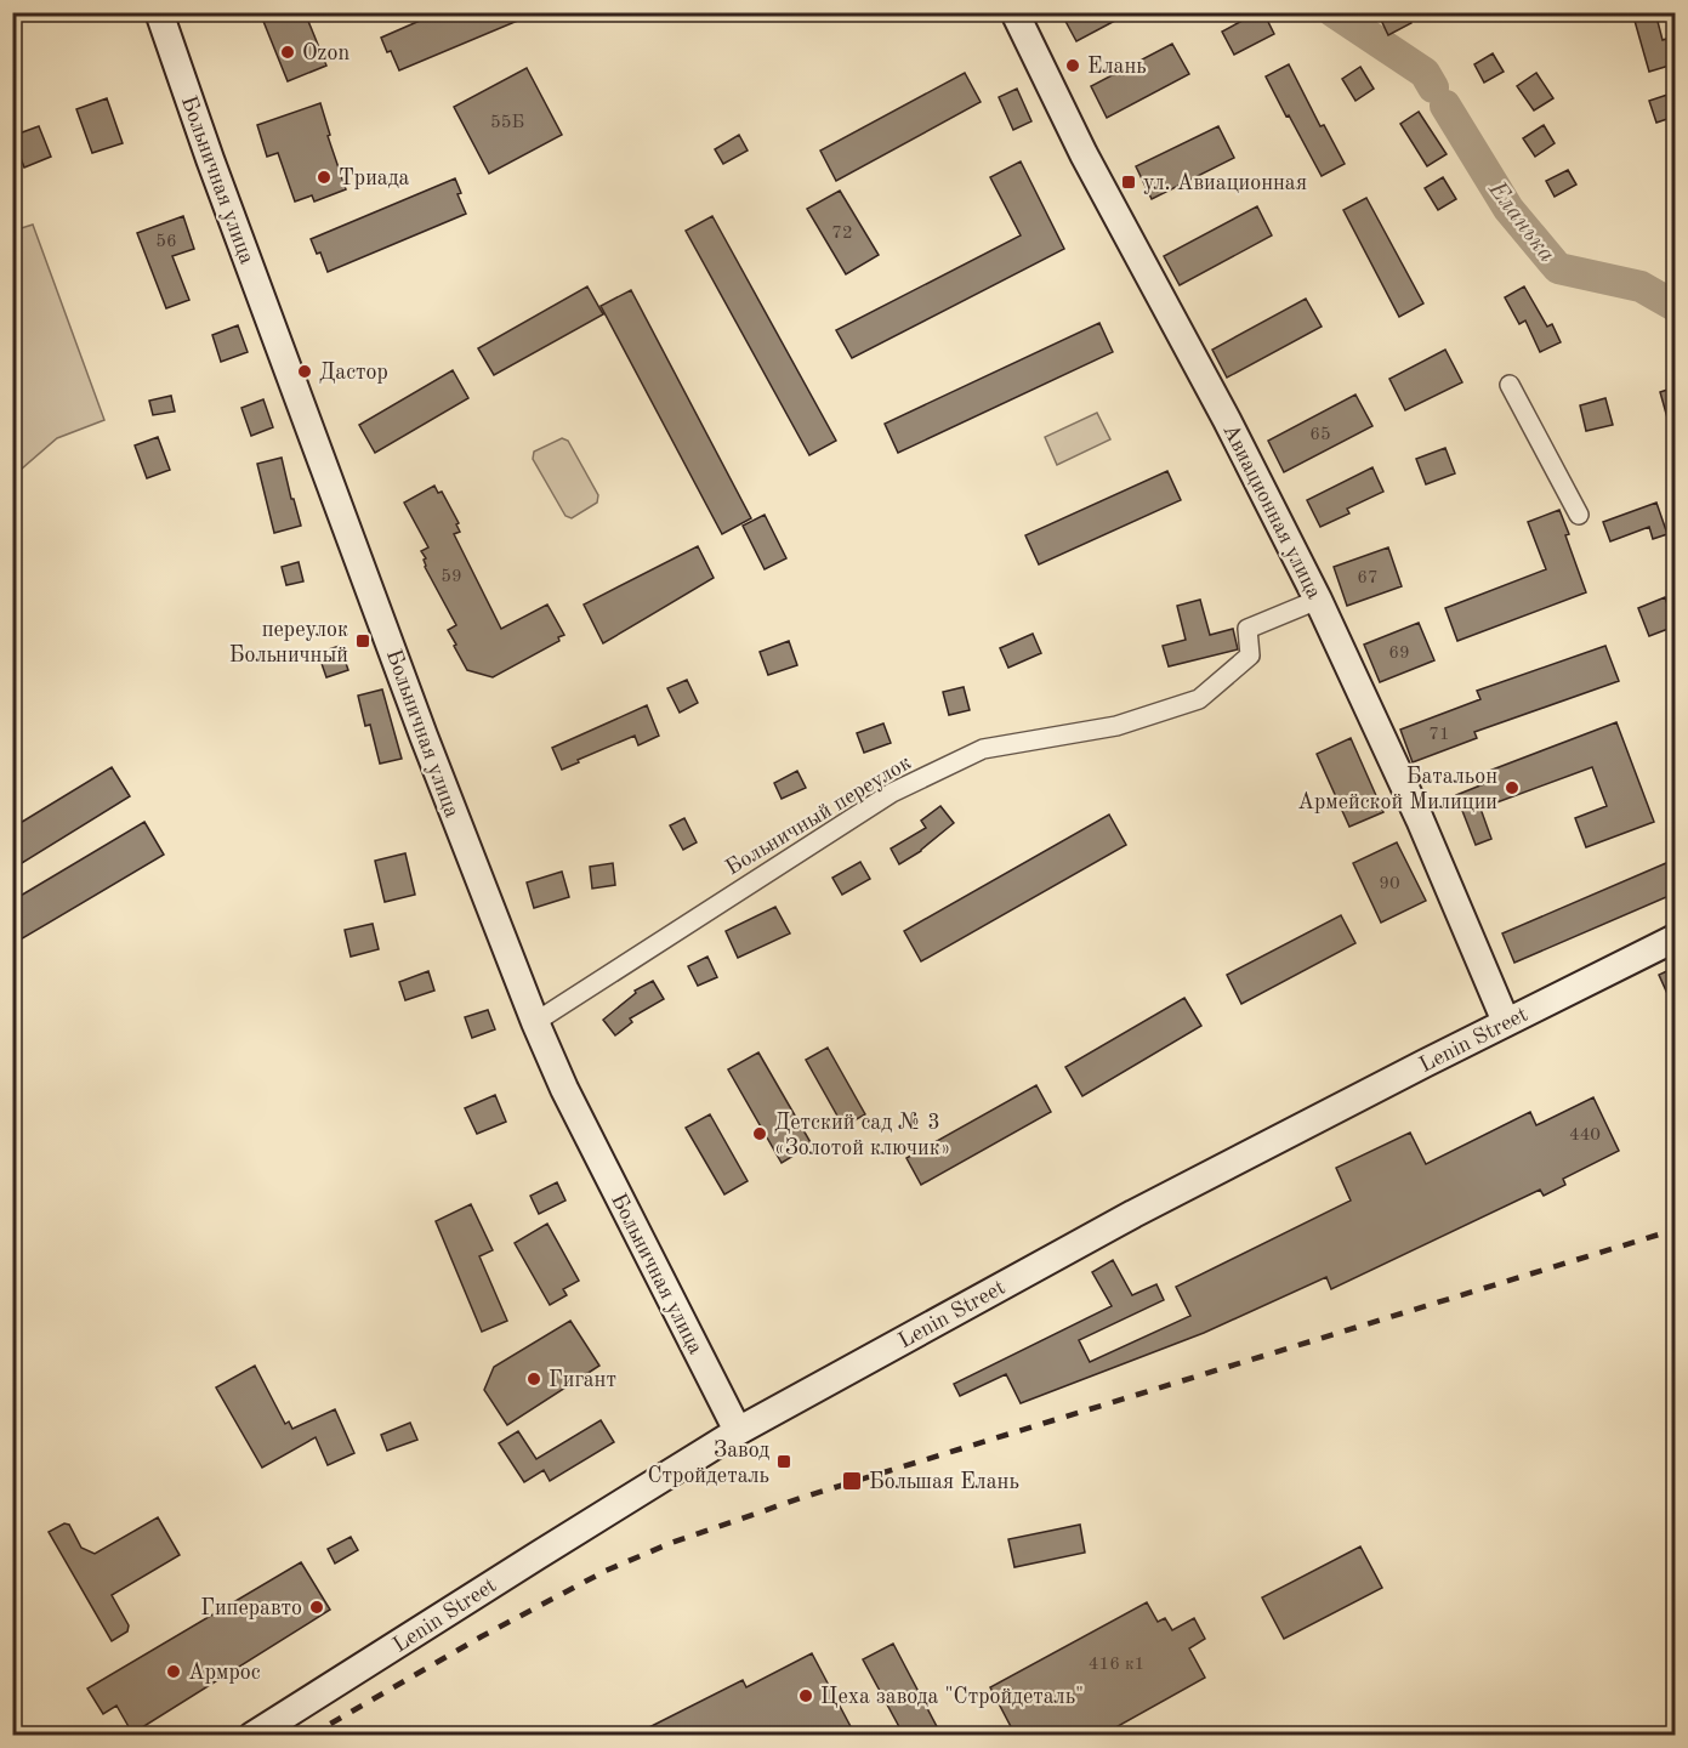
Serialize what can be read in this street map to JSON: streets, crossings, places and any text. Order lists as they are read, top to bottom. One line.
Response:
{"streets":{"street":["Больничная улица","Авиационная улица","Больничный переулок","Lenin Street"]},"crossings":[["Больничная улица","Больничный переулок"],["Больничная улица","Lenin Street"],["Авиационная улица","Больничный переулок"],["Авиационная улица","Lenin Street"]],"water":["Еланька"],"places":{"other":["Ozon","Елань","Триада","Дастор","Батальон Армейской Милиции","Детский сад № 3 «Золотой ключик»","Гигант","Гиперавто","Армрос","Цеха завода \"Стройдеталь\""],"transit":["ул. Авиационная","переулок Больничный","Завод Стройдеталь","Большая Елань"]},"house_numbers":["55Б","72","56","65","59","67","69","71","90","440","416 к1"]}
